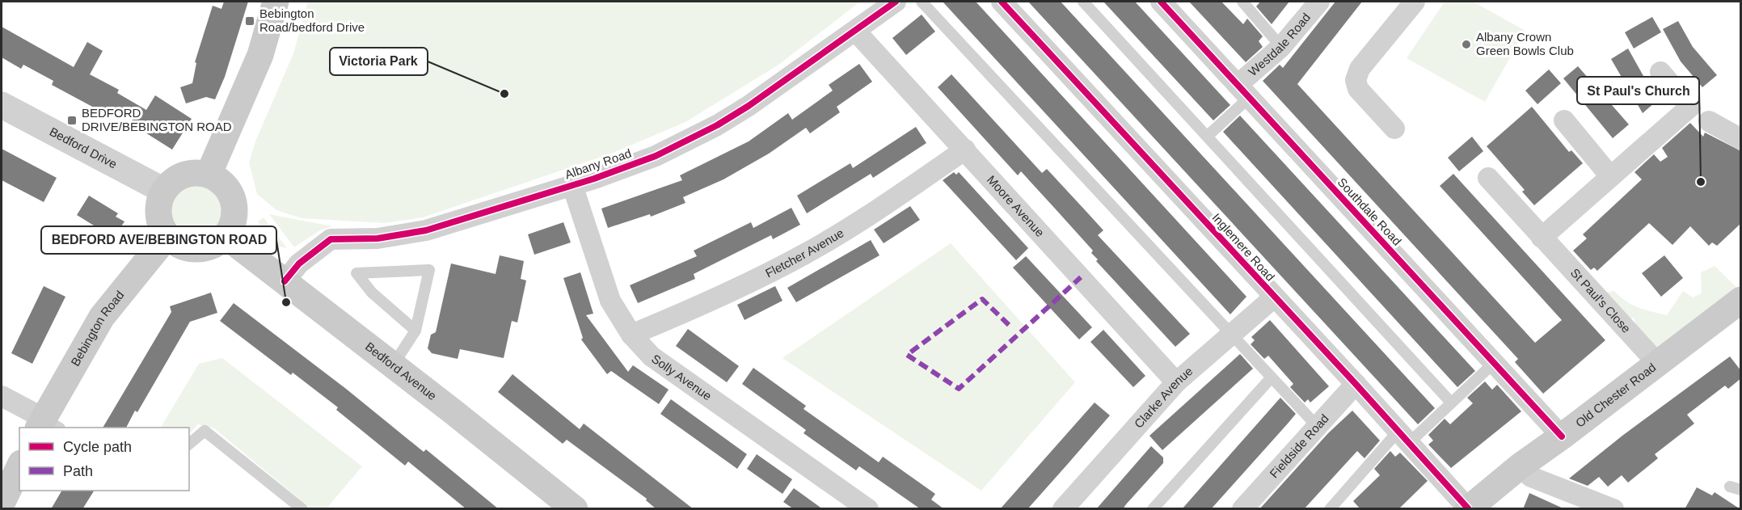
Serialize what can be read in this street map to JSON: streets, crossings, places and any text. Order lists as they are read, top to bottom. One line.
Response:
{"streets":{"main road":["Bebington Road","Bedford Avenue","Old Chester Road"],"street":["Westdale Road","Bedford Drive","Albany Road","Moore Avenue","Southdale Road","Inglemere Road","Fletcher Avenue","St Paul's Close","Solly Avenue","Clarke Avenue","Fieldside Road"]},"crossings":[["Westdale Road","Southdale Road"],["Bedford Drive","Bebington Road"],["Bedford Drive","Bedford Avenue"],["Albany Road","Moore Avenue"],["Albany Road","Bedford Avenue"],["Albany Road","Solly Avenue"],["Moore Avenue","Fletcher Avenue"],["Moore Avenue","Clarke Avenue"],["Southdale Road","Old Chester Road"],["Inglemere Road","Old Chester Road"],["Inglemere Road","Clarke Avenue"],["Inglemere Road","Fieldside Road"],["Fletcher Avenue","Solly Avenue"],["St Paul's Close","Old Chester Road"],["Bebington Road","Bedford Avenue"]],"places":{"transit":["Bebington Road/bedford Drive","BEDFORD DRIVE/BEBINGTON ROAD"],"other":["Albany Crown Green Bowls Club","Victoria Park","St Paul's Church","BEDFORD AVE/BEBINGTON ROAD"]},"legend":["Cycle path","Path"]}
